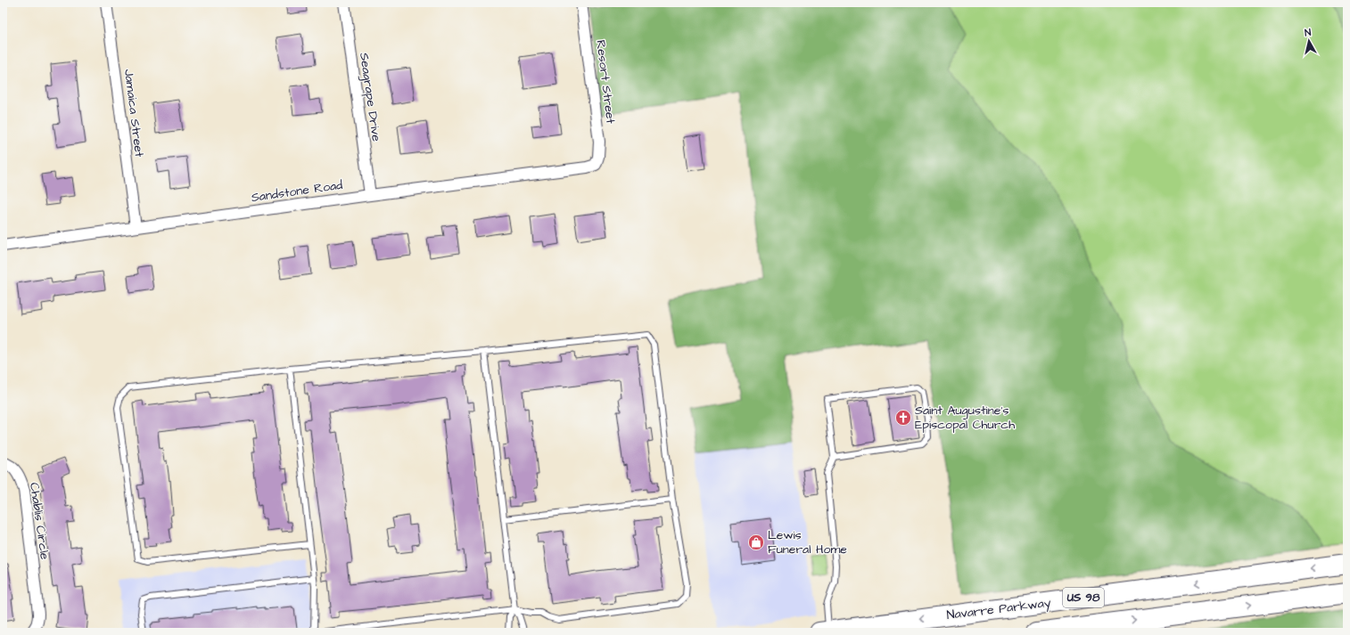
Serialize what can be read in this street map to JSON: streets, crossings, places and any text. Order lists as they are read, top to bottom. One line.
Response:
{"streets":{"highway":["US 98","Navarre Parkway"],"street":["Resort Street","Seagrape Drive","Jamaica Street","Sandstone Road","Chablis Circle"]},"crossings":[["Resort Street","Sandstone Road"],["Seagrape Drive","Sandstone Road"],["Jamaica Street","Sandstone Road"]],"places":{"church":["Saint Augustine's Episcopal Church"],"shop":["Lewis Funeral Home"]},"north":"top"}
